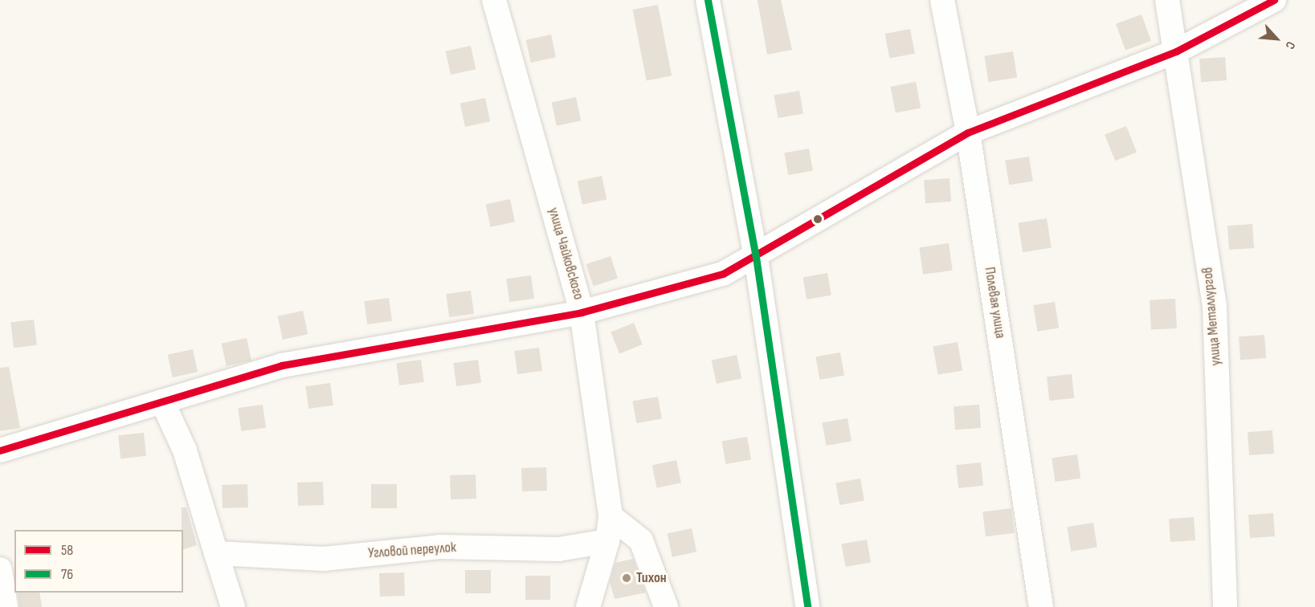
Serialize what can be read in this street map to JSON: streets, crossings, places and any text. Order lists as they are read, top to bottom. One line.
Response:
{"streets":{"street":["улица Чайковского","Полевая улица","улица Металлургов","Угловой переулок"]},"crossings":[["улица Чайковского","Угловой переулок"]],"places":["Тихон"],"lines":["transit line 58","transit line 76"],"legend":["58","76"],"north":"bottom right"}
